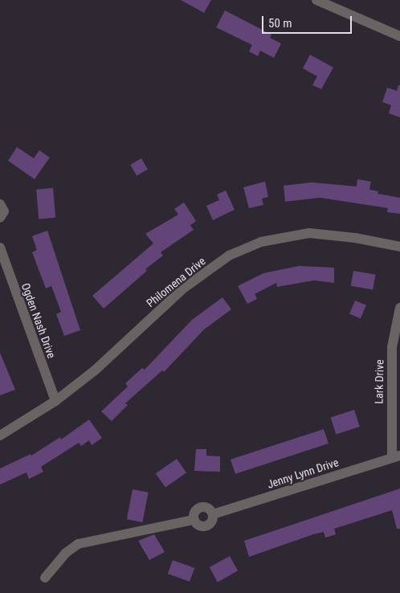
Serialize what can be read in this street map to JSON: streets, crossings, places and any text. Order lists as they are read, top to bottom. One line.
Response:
{"streets":{"street":["Philomena Drive","Ogden Nash Drive","Lark Drive","Jenny Lynn Drive"]},"crossings":[["Philomena Drive","Ogden Nash Drive"],["Lark Drive","Jenny Lynn Drive"]],"scale_bar":"50 m"}
